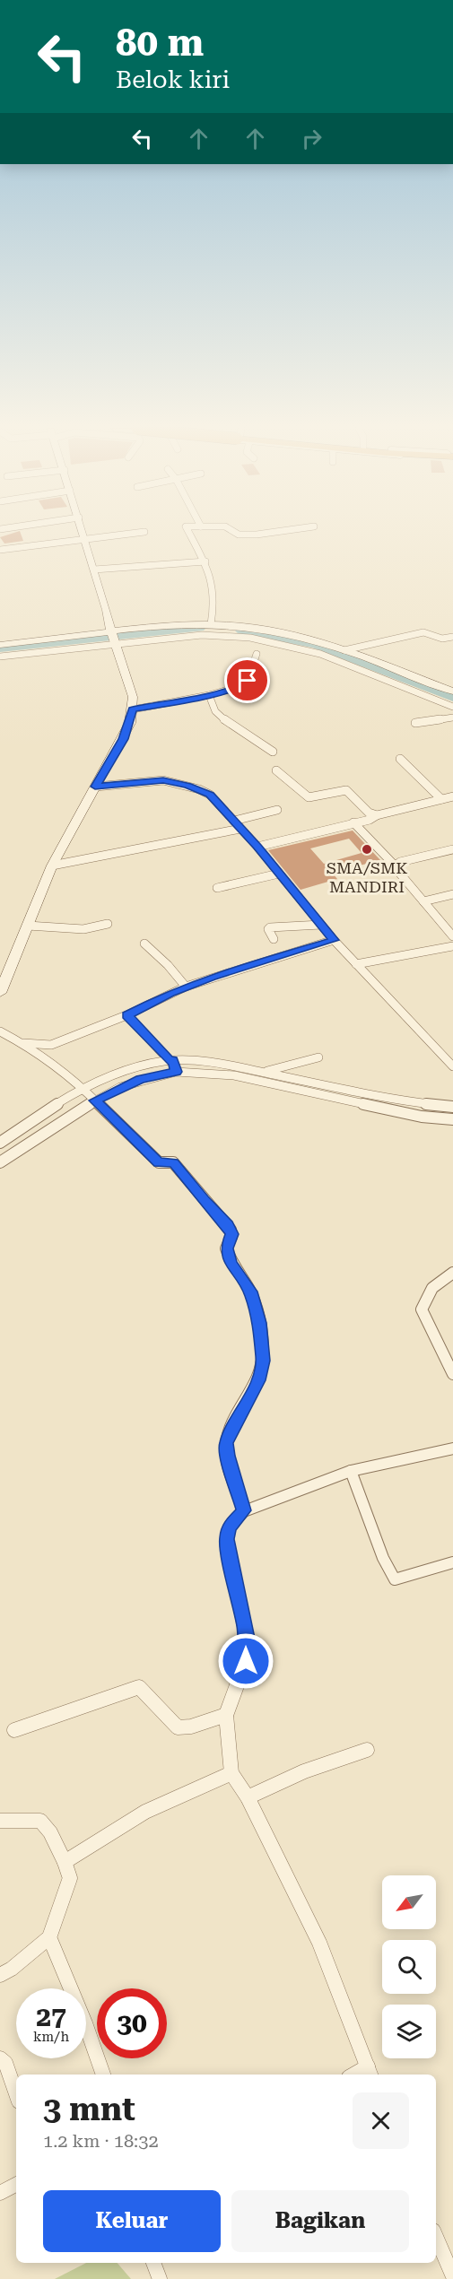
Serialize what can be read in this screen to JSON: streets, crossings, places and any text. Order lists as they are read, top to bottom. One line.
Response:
{"places":["SMA/SMK MANDIRI"],"north":"bottom left","page":{"turn":["80 m","Belok kiri"],"speed":"27 km/h","limit":"30","heading":["3 mnt","1.2 km · 18:32"],"buttons":["Keluar","Bagikan"]}}
